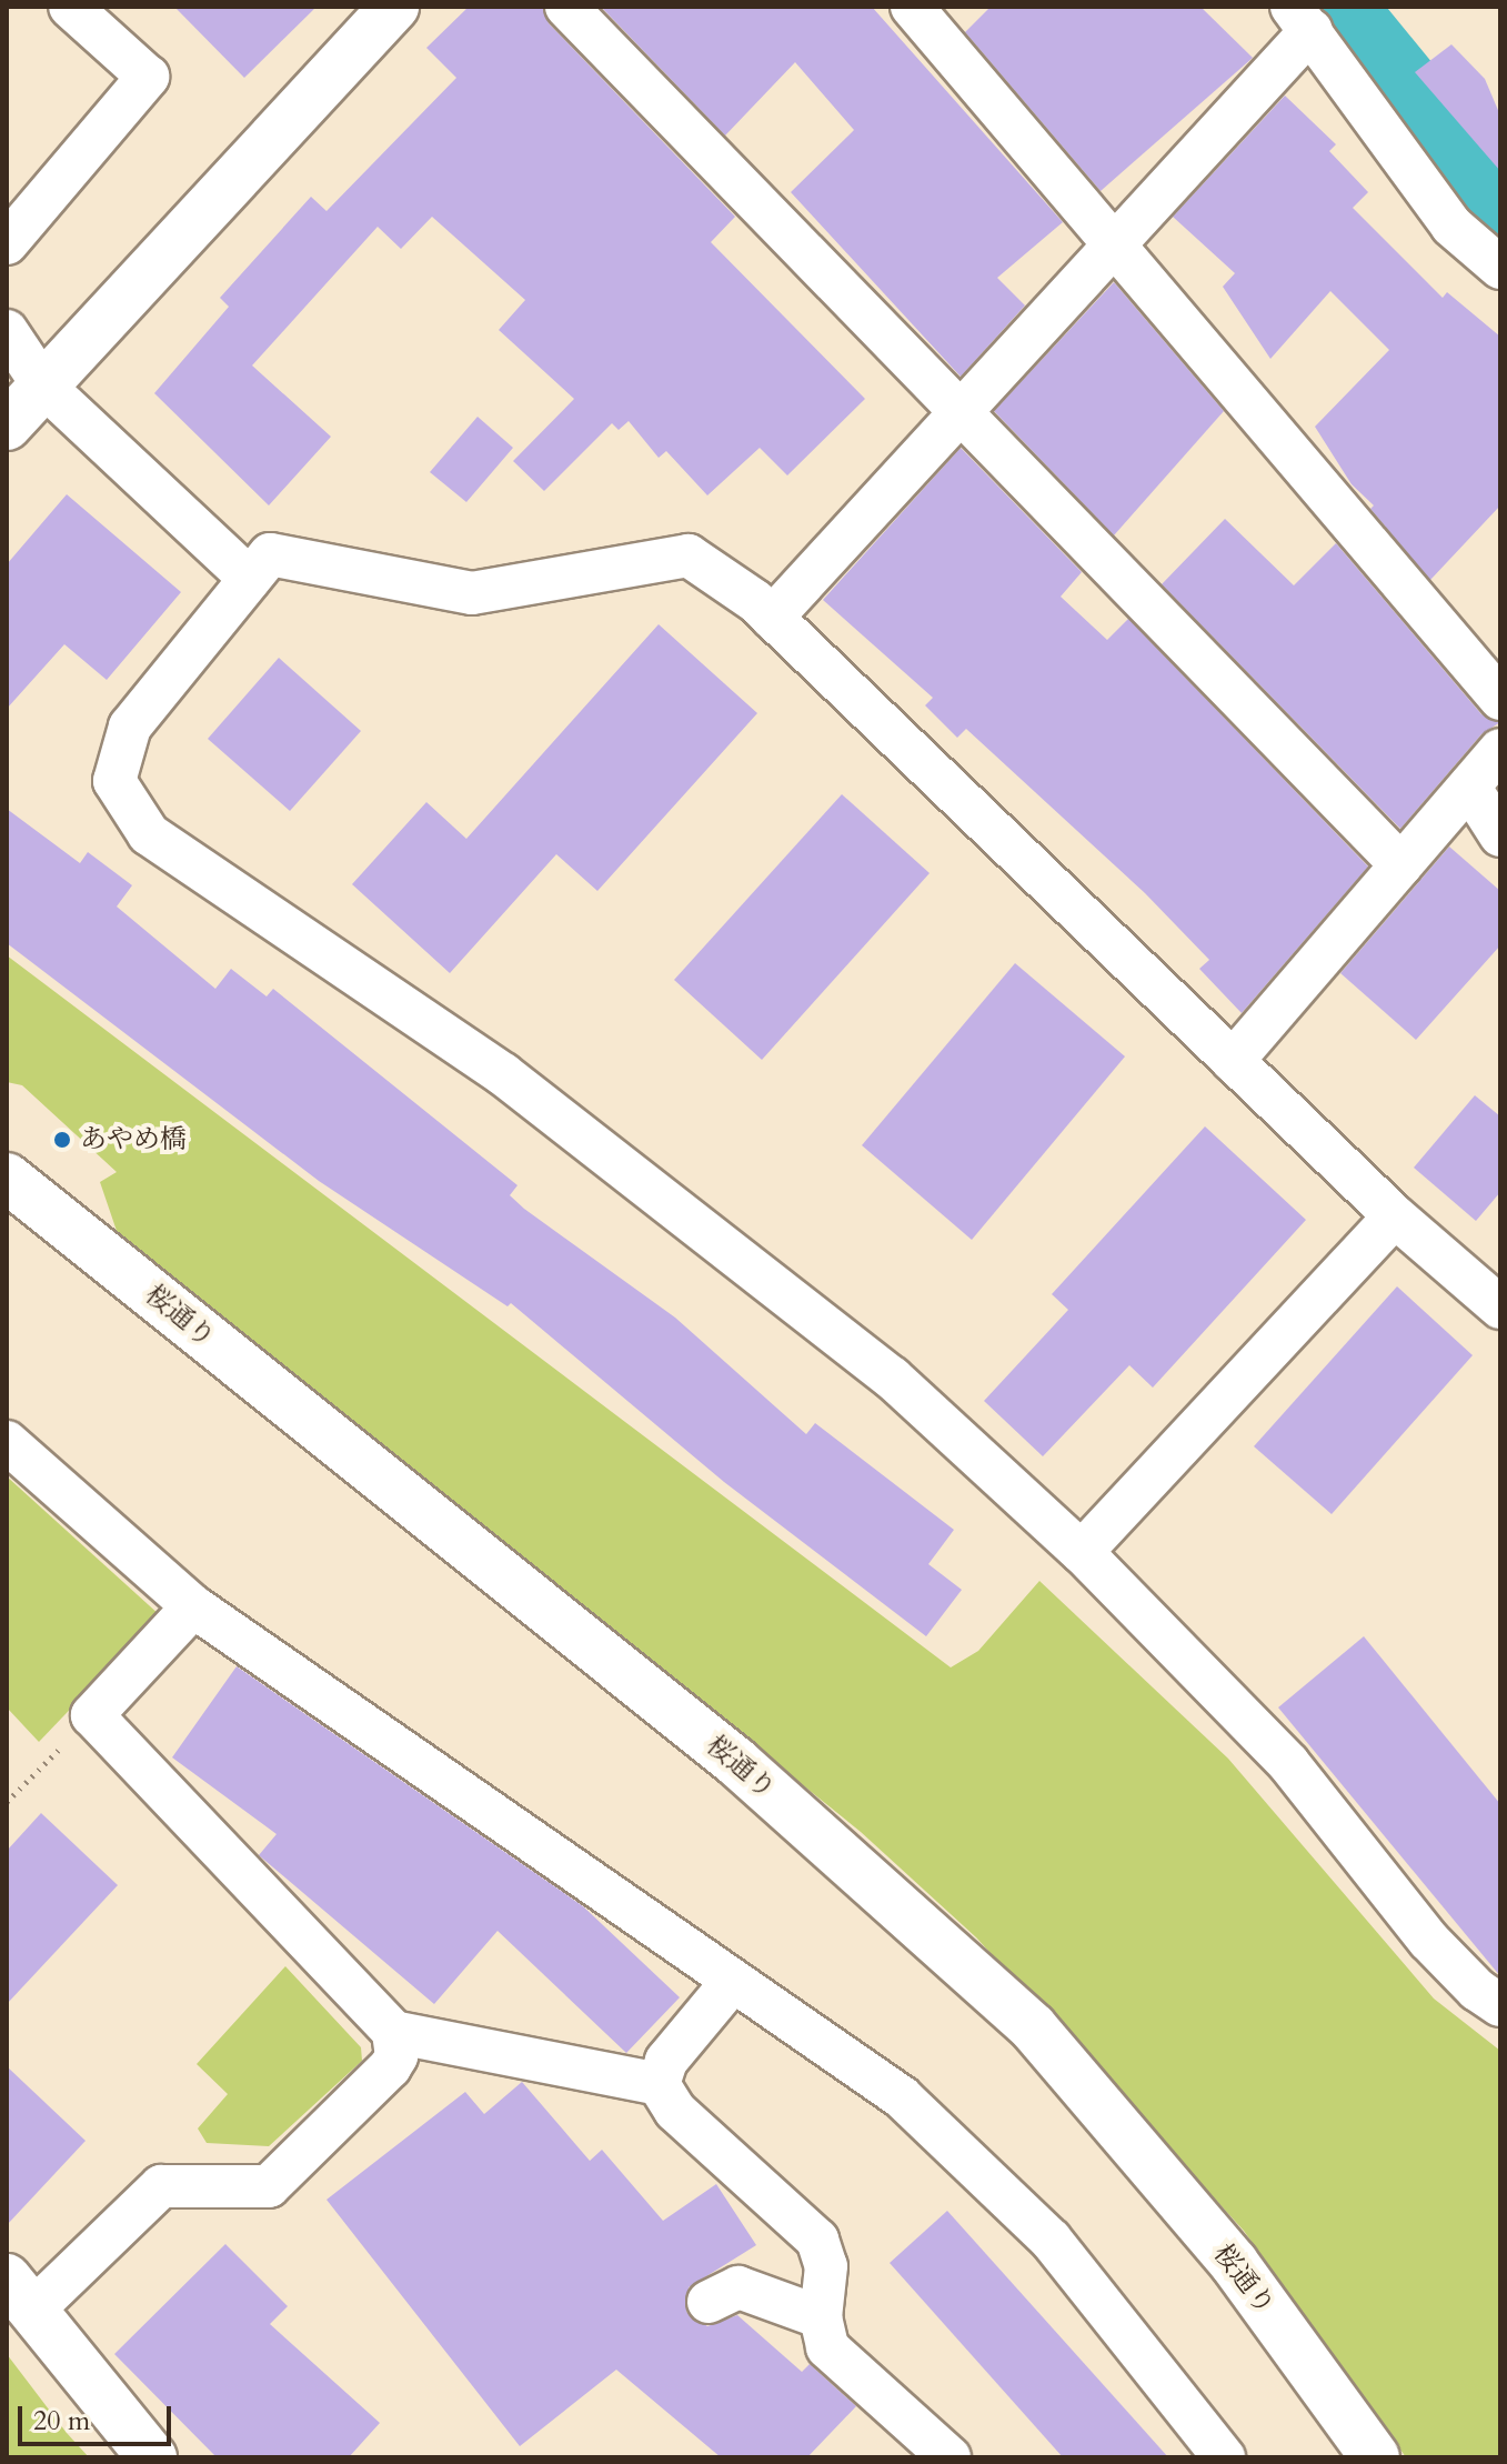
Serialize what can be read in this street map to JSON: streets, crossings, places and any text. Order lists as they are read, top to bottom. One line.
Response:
{"streets":{"street":["桜通り"]},"places":["あやめ橋"],"scale_bar":"20 m"}
